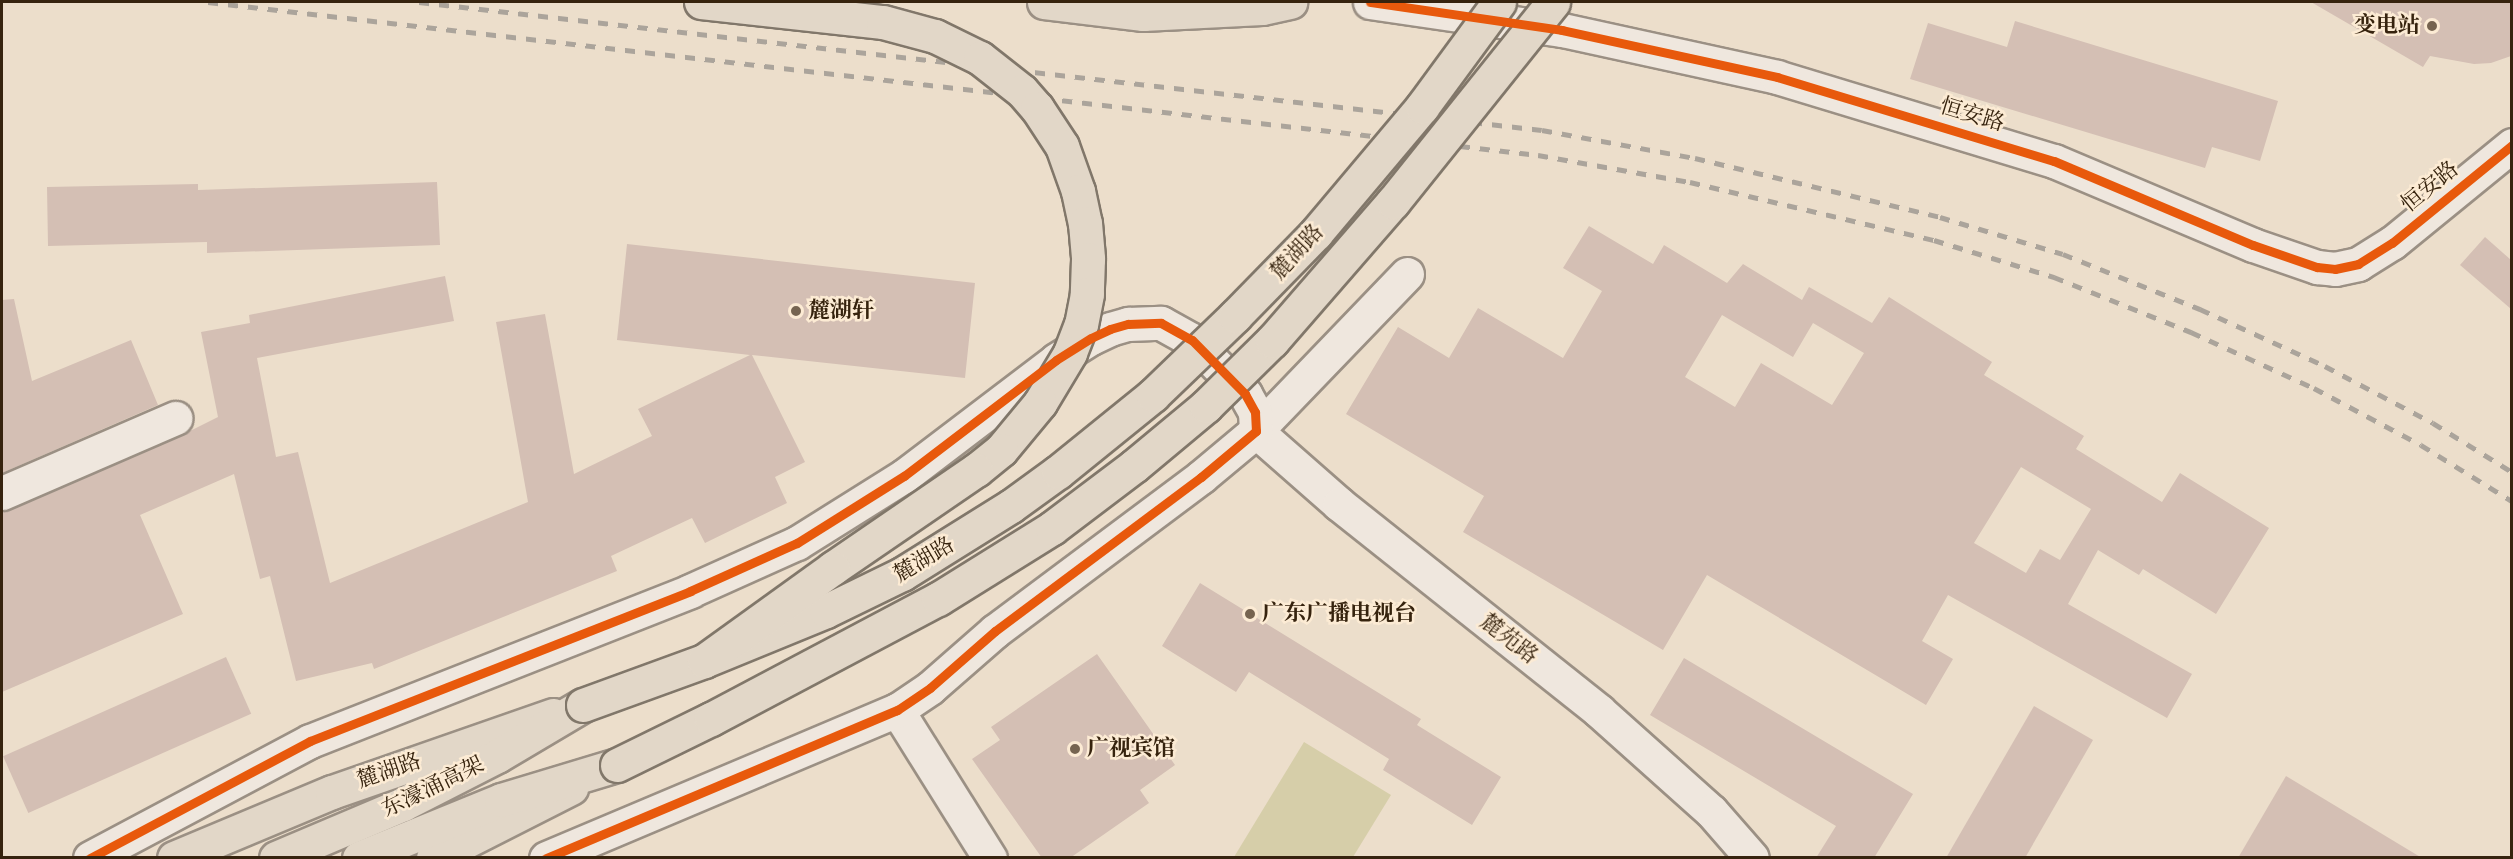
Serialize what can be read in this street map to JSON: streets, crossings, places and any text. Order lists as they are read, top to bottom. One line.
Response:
{"streets":{"main road":["麓湖路","东濠涌高架"],"street":["恒安路","麓苑路"]},"crossings":[["恒安路","麓湖路"],["麓湖路","东濠涌高架"]],"places":["变电站","麓湖轩","广东广播电视台","广视宾馆"]}
